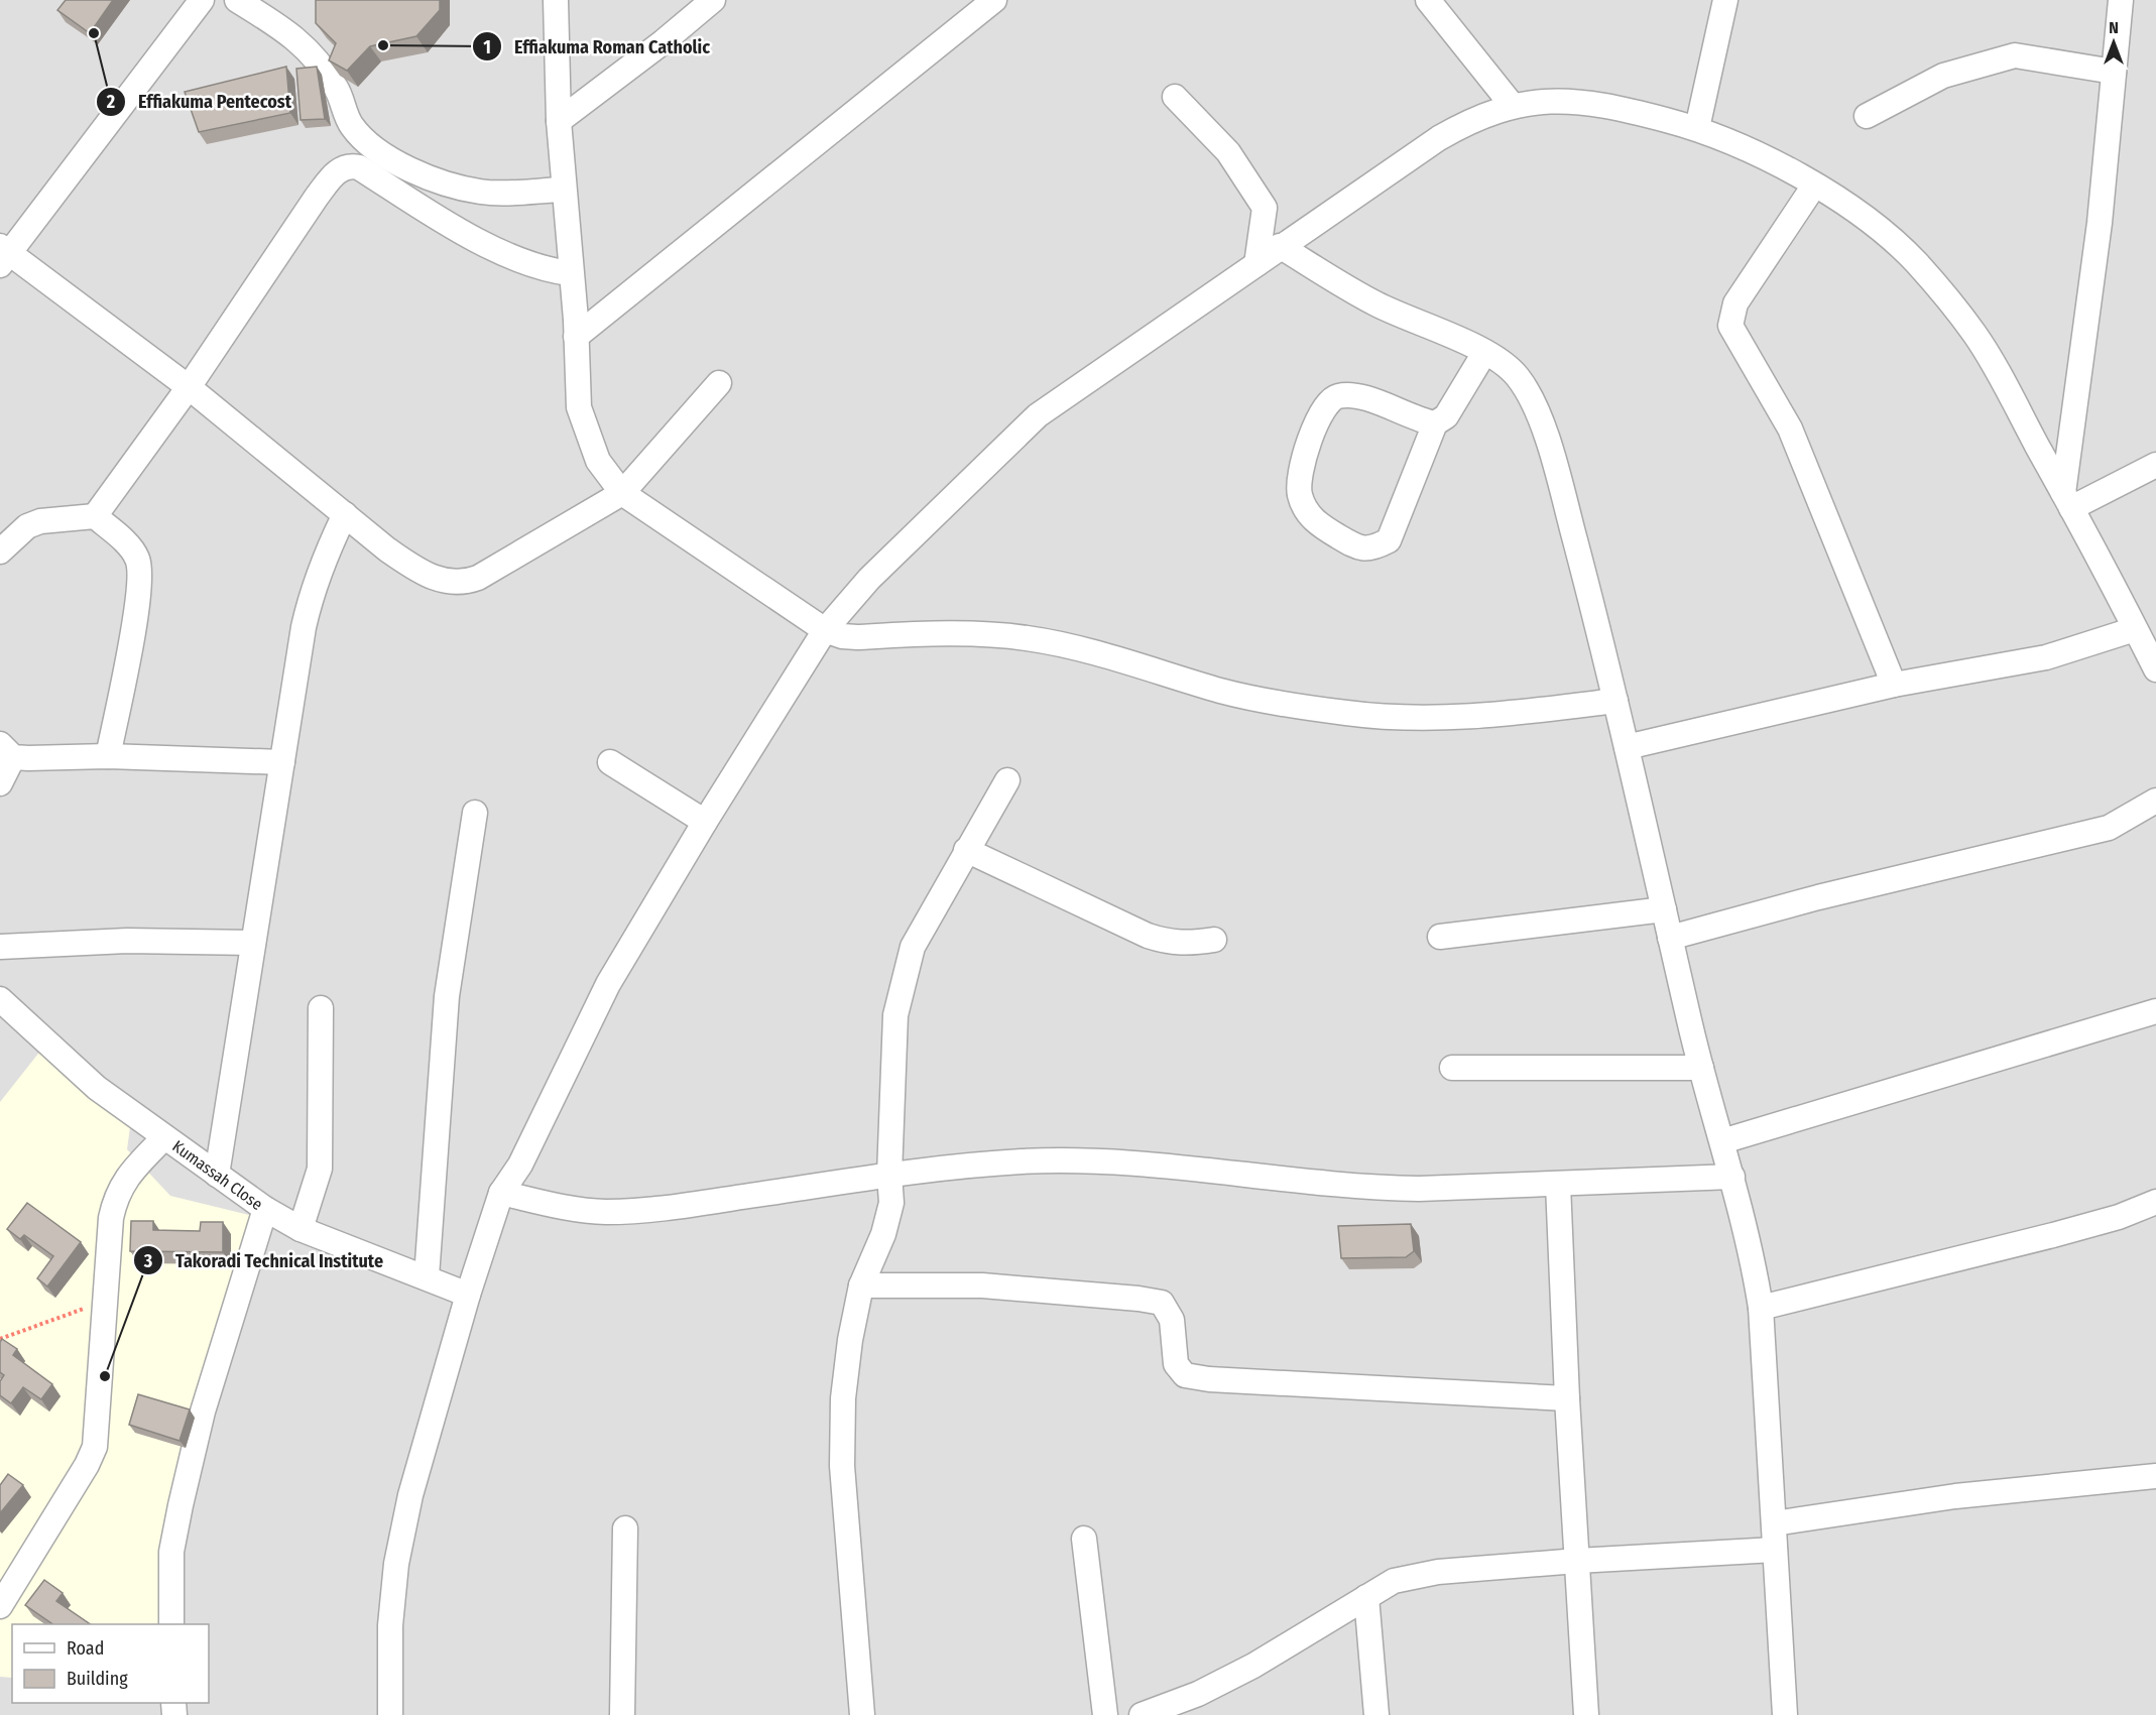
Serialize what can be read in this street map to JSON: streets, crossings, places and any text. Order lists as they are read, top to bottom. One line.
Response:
{"streets":{"street":["Kumassah Close"]},"places":["Effiakuma Pentecost","Effiakuma Roman Catholic","Takoradi Technical Institute"],"legend":["Road","Building"],"north":"top"}
